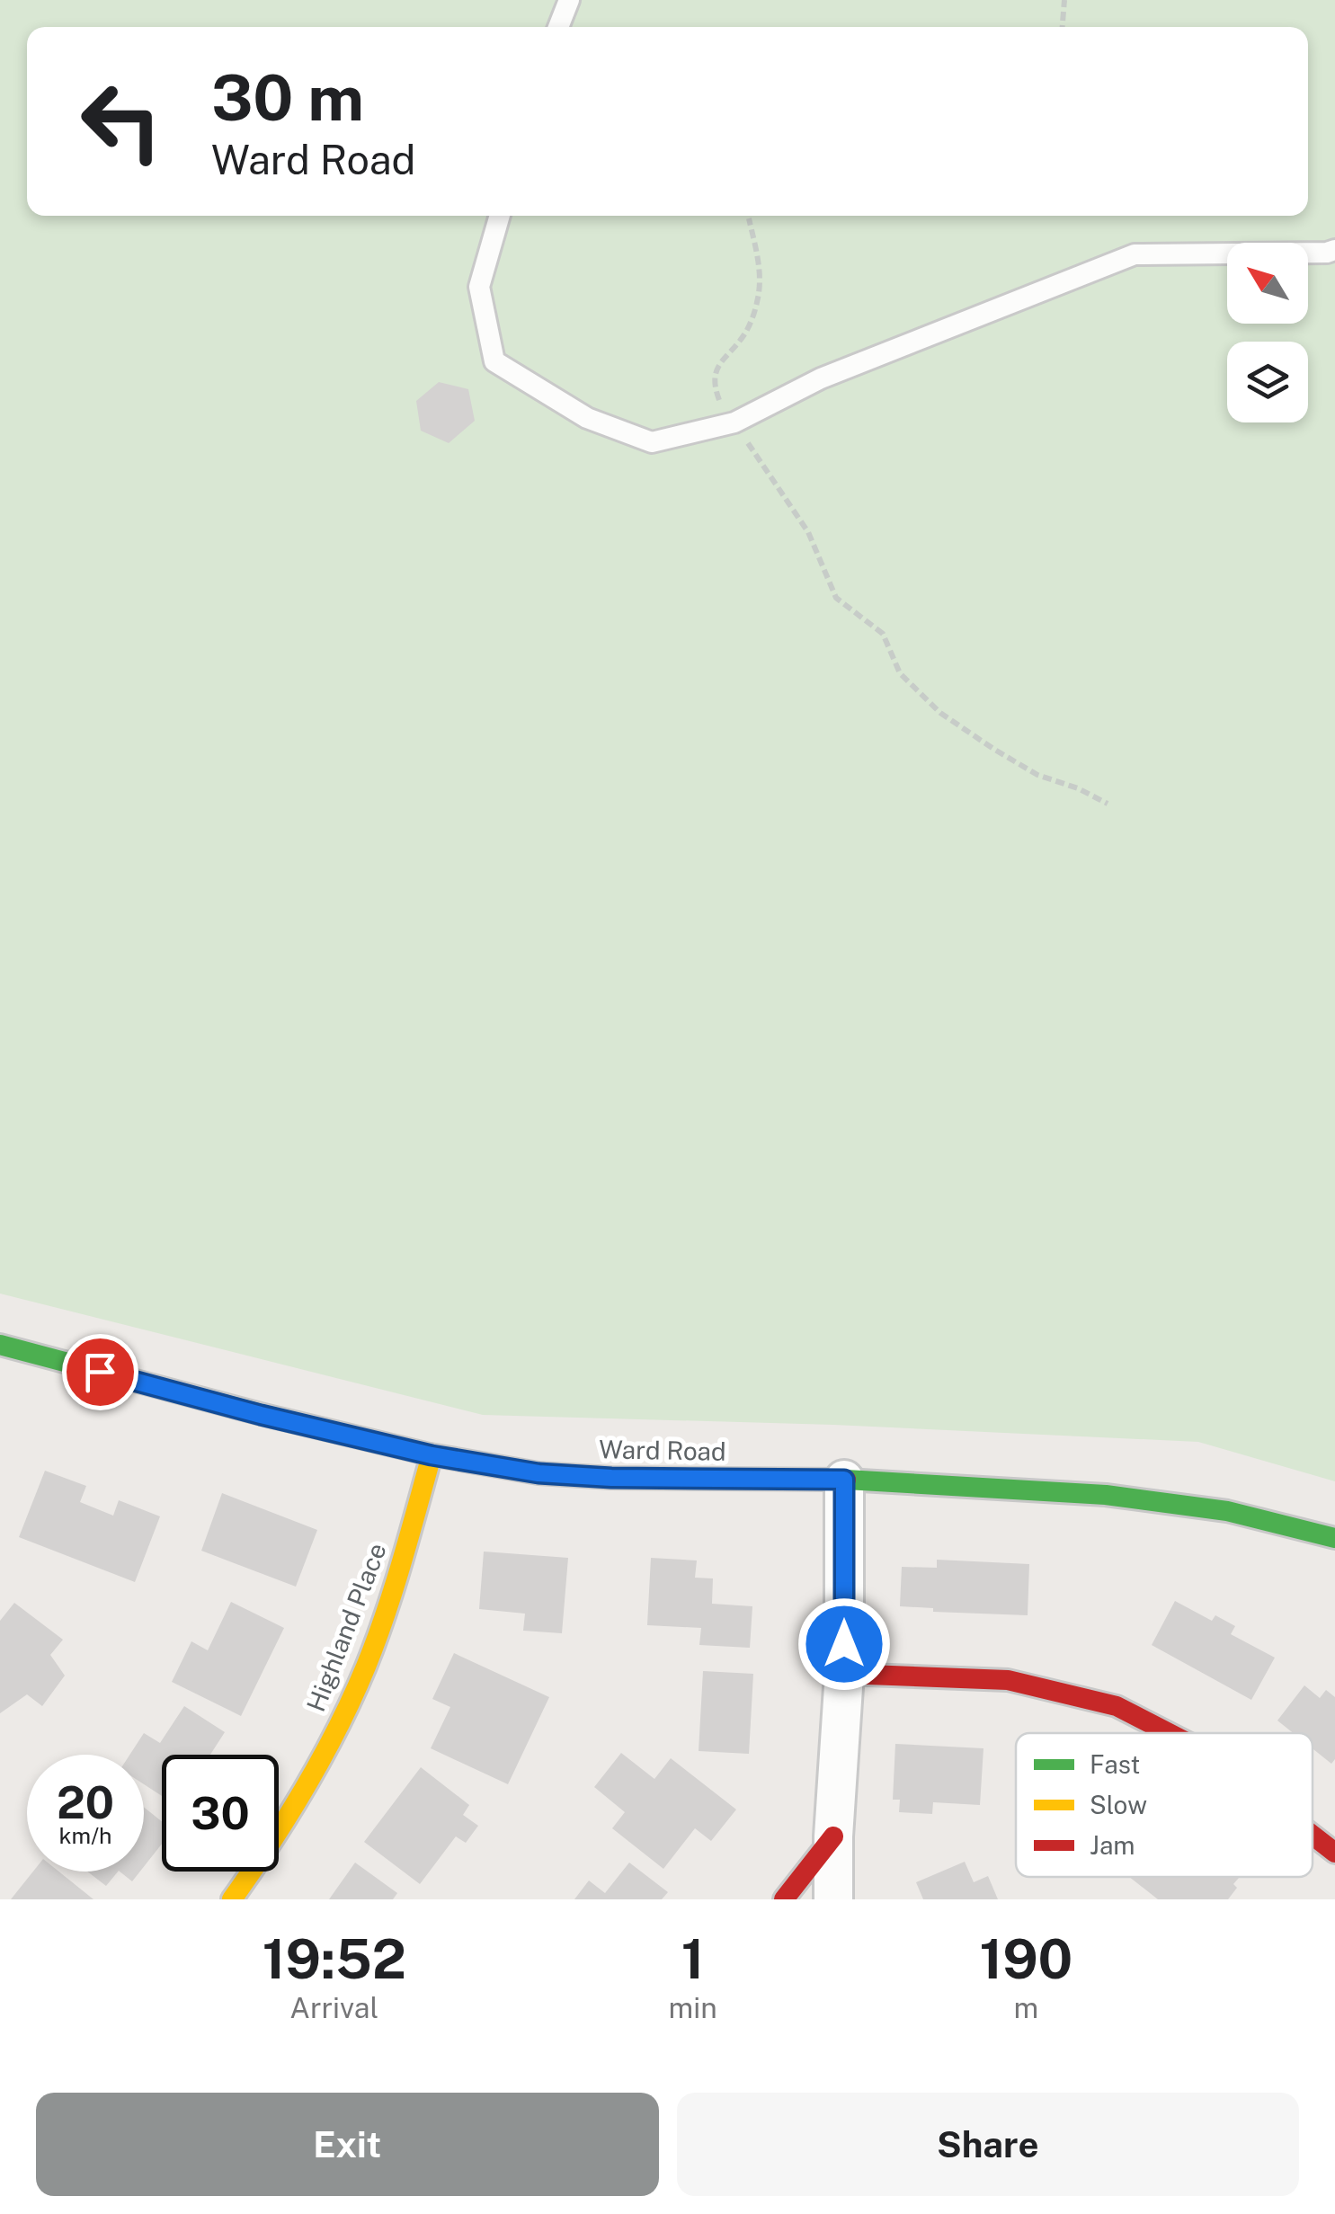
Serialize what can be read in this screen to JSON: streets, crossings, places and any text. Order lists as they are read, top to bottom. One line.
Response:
{"streets":{"street":["Ward Road","Highland Place"]},"crossings":[["Ward Road","Highland Place"]],"legend":["Fast","Slow","Jam"],"north":"top left","page":{"turn":["30 m","Ward Road"],"speed":"20 km/h","limit":"30","eta":["19:52","Arrival","1","min","190","m"],"buttons":["Exit","Share"]}}
